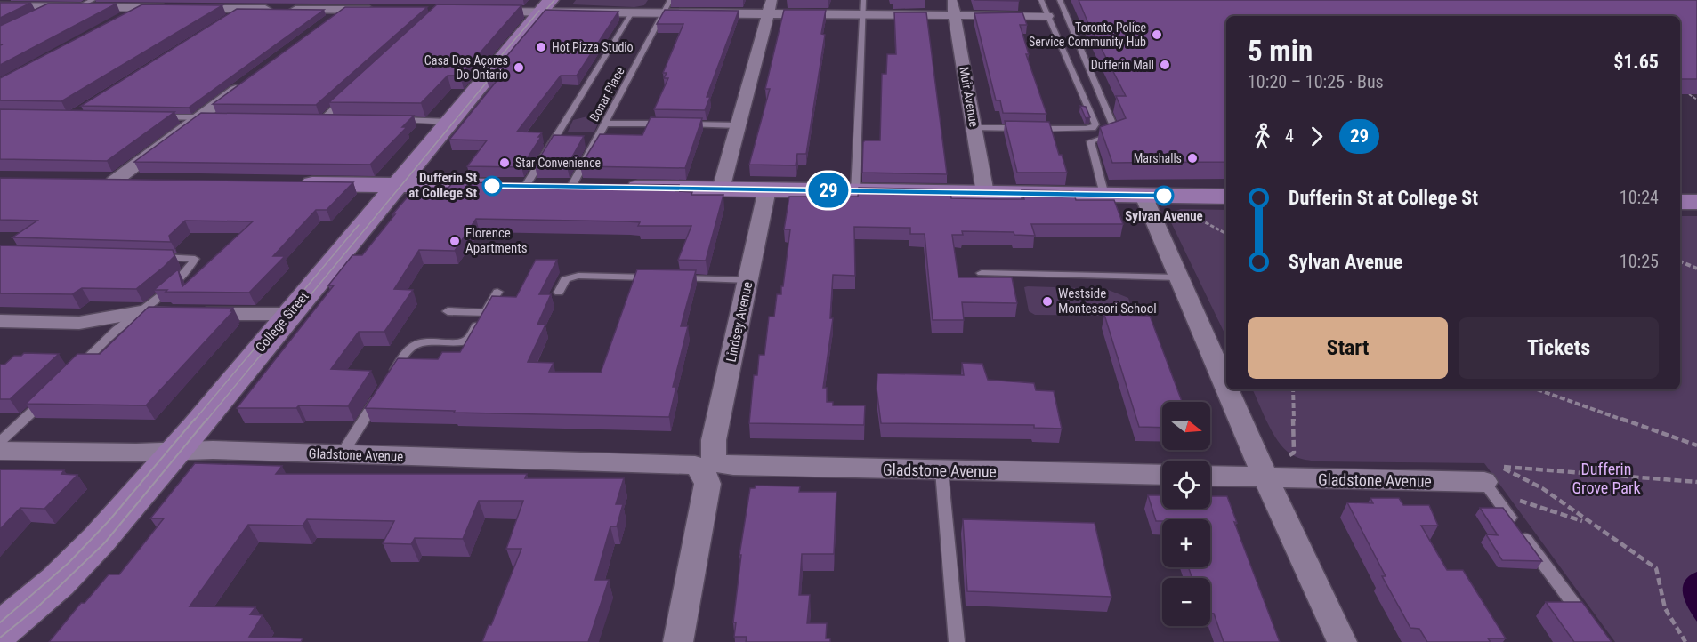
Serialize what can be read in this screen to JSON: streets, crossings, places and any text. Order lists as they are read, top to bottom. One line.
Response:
{"streets":{"main road":["College Street"],"street":["Muir Avenue","Lindsey Avenue","Gladstone Avenue"],"lane":["Bonar Place"]},"crossings":[["College Street","Gladstone Avenue"],["Lindsey Avenue","Gladstone Avenue"]],"parks":["Dufferin Grove Park"],"places":["Toronto Police Service Community Hub","Hot Pizza Studio","Dufferin Mall","Casa Dos Açores Do Ontario","Marshalls","Star Convenience","Dufferin St at College St","Sylvan Avenue","Florence Apartments","Westside Montessori School"],"lines":["bus line 29"],"north":"right","page":{"on_map":"29","heading":["5 min","10:20 – 10:25 · Bus","$1.65"],"legs":["4","29"],"list":[{"name":"Dufferin St at College St","value":"10:24"},{"name":"Sylvan Avenue","value":"10:25"}],"buttons":["Start","Tickets"],"map_buttons":["+","−"]}}
